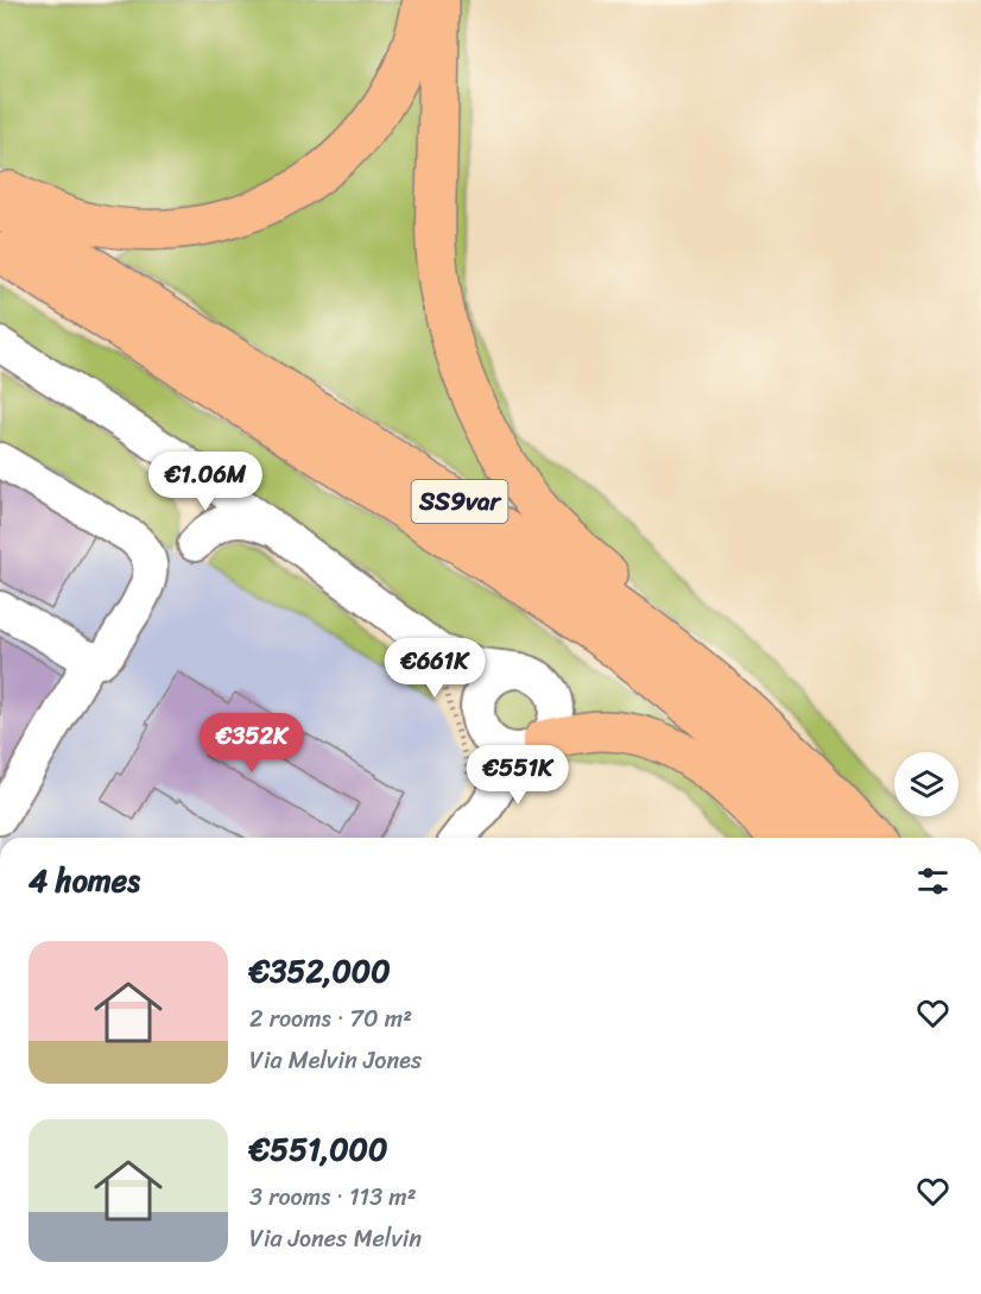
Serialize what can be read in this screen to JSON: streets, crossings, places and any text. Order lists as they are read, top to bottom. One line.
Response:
{"streets":{"highway":["SS9var"]},"page":{"price":["€1.06M","€661K","€352K","€551K"],"heading":"4 homes","list":[{"name":"€352,000","note":"2 rooms · 70 m² · Via Melvin Jones"},{"name":"€551,000","note":"3 rooms · 113 m² · Via Jones Melvin"}]}}
